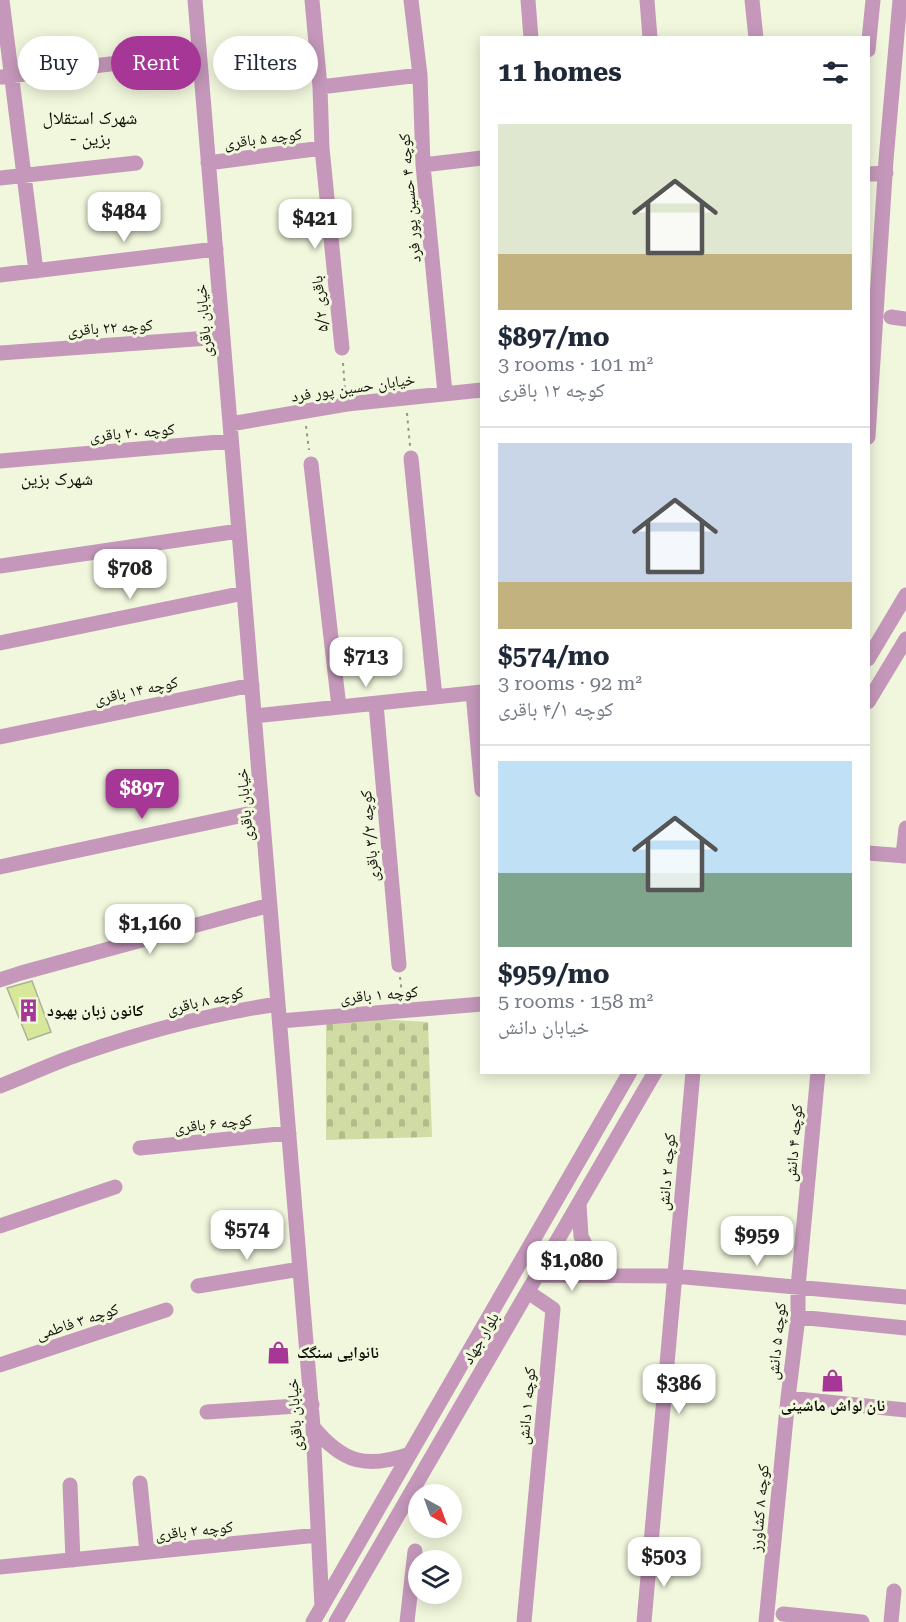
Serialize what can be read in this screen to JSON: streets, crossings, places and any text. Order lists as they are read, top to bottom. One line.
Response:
{"streets":{"street":["کوچه ۵ باقری","کوچه ۴ حسین پور فرد","باقری ۵/۲","خیابان باقری","کوچه ۲۲ باقری","خیابان حسین پور فرد","کوچه ۲۰ باقری","کوچه ۱۴ باقری","کوچه ۳/۲ باقری","کوچه ۱ باقری","کوچه ۸ باقری","کوچه ۶ باقری","کوچه ۴ دانش","کوچه ۲ دانش","کوچه ۳ فاطمی","بلوار جهاد","کوچه ۵ دانش","کوچه ۱ دانش","کوچه ۸ کشاورز","کوچه ۲ باقری"]},"crossings":[["کوچه ۵ باقری","باقری ۵/۲"],["کوچه ۵ باقری","خیابان باقری"],["کوچه ۴ حسین پور فرد","خیابان حسین پور فرد"],["خیابان باقری","کوچه ۲۲ باقری"],["خیابان باقری","خیابان حسین پور فرد"],["خیابان باقری","کوچه ۲۰ باقری"],["خیابان باقری","کوچه ۱۴ باقری"],["خیابان باقری","کوچه ۱ باقری"],["خیابان باقری","کوچه ۸ باقری"],["خیابان باقری","کوچه ۶ باقری"],["خیابان باقری","بلوار جهاد"],["خیابان باقری","کوچه ۲ باقری"],["کوچه ۴ دانش","کوچه ۵ دانش"],["بلوار جهاد","کوچه ۱ دانش"],["کوچه ۵ دانش","کوچه ۸ کشاورز"]],"districts":["شهرک استقلال - بزین","شهرک بزین"],"places":{"building":["کانون زبان بهبود"],"shop":["نانوایی سنگک","نان لواش ماشينى"]},"north":"bottom right","page":{"chip":["Buy","Rent","Filters"],"heading":"11 homes","list":[{"name":"$897/mo","note":"3 rooms · 101 m² · کوچه ۱۲ باقری"},{"name":"$574/mo","note":"3 rooms · 92 m² · کوچه ۴/۱ باقری"},{"name":"$959/mo","note":"5 rooms · 158 m² · خیابان دانش"}],"price":["$484","$421","$708","$713","$897","$1,160","$574","$959","$1,080","$386","$503"]}}
